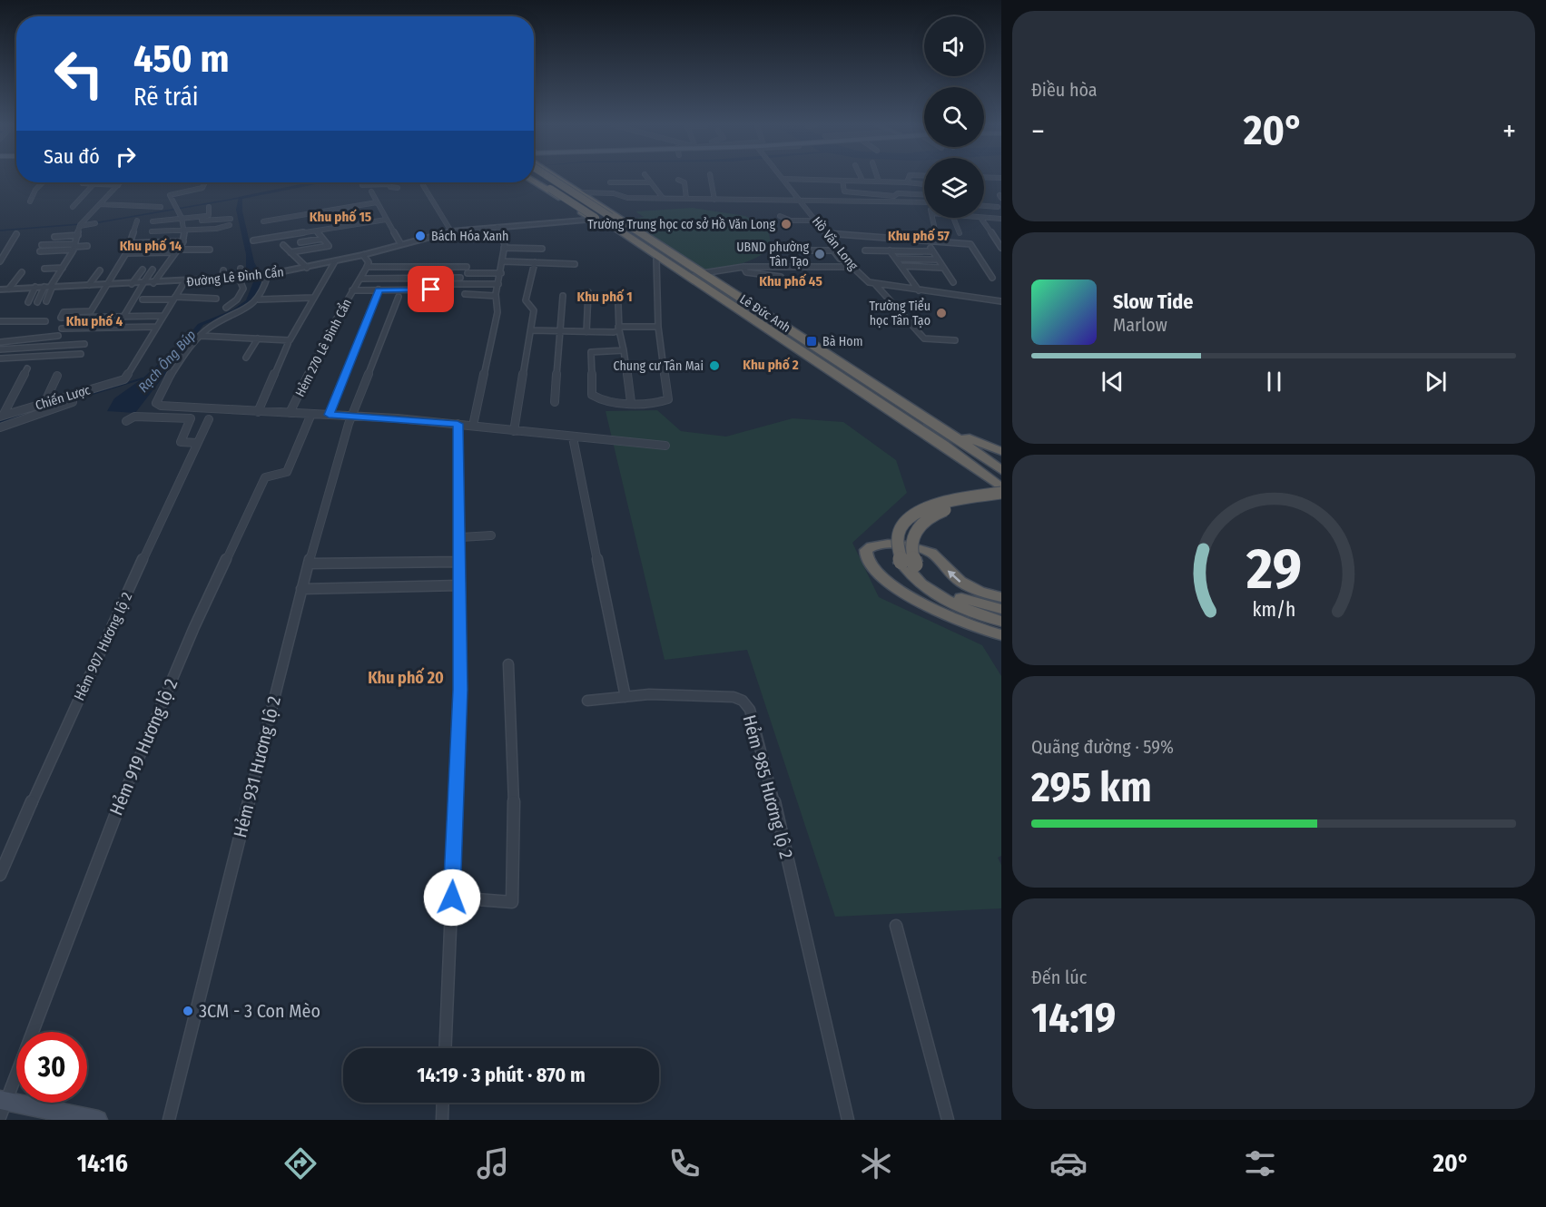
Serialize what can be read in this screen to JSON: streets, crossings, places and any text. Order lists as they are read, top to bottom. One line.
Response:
{"streets":{"highway":["Lê Đức Anh"],"street":["Hồ Văn Long","Đường Lê Đình Cẩn","Hẻm 270 Lê Đình Cẩn","Chiến Lược","Hẻm 907 Hương lộ 2","Hẻm 919 Hương lộ 2","Hẻm 931 Hương lộ 2","Hẻm 985 Hương lộ 2"]},"crossings":[["Đường Lê Đình Cẩn","Lê Đức Anh"]],"districts":["Khu phố 15","Khu phố 57","Khu phố 14","Khu phố 45","Khu phố 1","Khu phố 4","Khu phố 2","Khu phố 20"],"water":["Rạch Ông Búp"],"places":{"other":["Trường Trung học cơ sở Hồ Văn Long","Bách Hóa Xanh","UBND phường Tân Tạo","Trường Tiểu học Tân Tạo","Chung cư Tân Mai","3CM - 3 Con Mèo"],"transit":["Bà Hom"]},"page":{"tile":["Điều hòa",["Quãng đường · 59%","295 km"],["Đến lúc","14:19"]],"turn":["450 m","Rẽ trái"],"heat":["−","20°","+"],"then":"Sau đó","song":["Slow Tide","Marlow"],"limit":"30","trip":"14:19 · 3 phút · 870 m","tabs":["14:16","20°"],"gauge":["29","km/h"]}}
